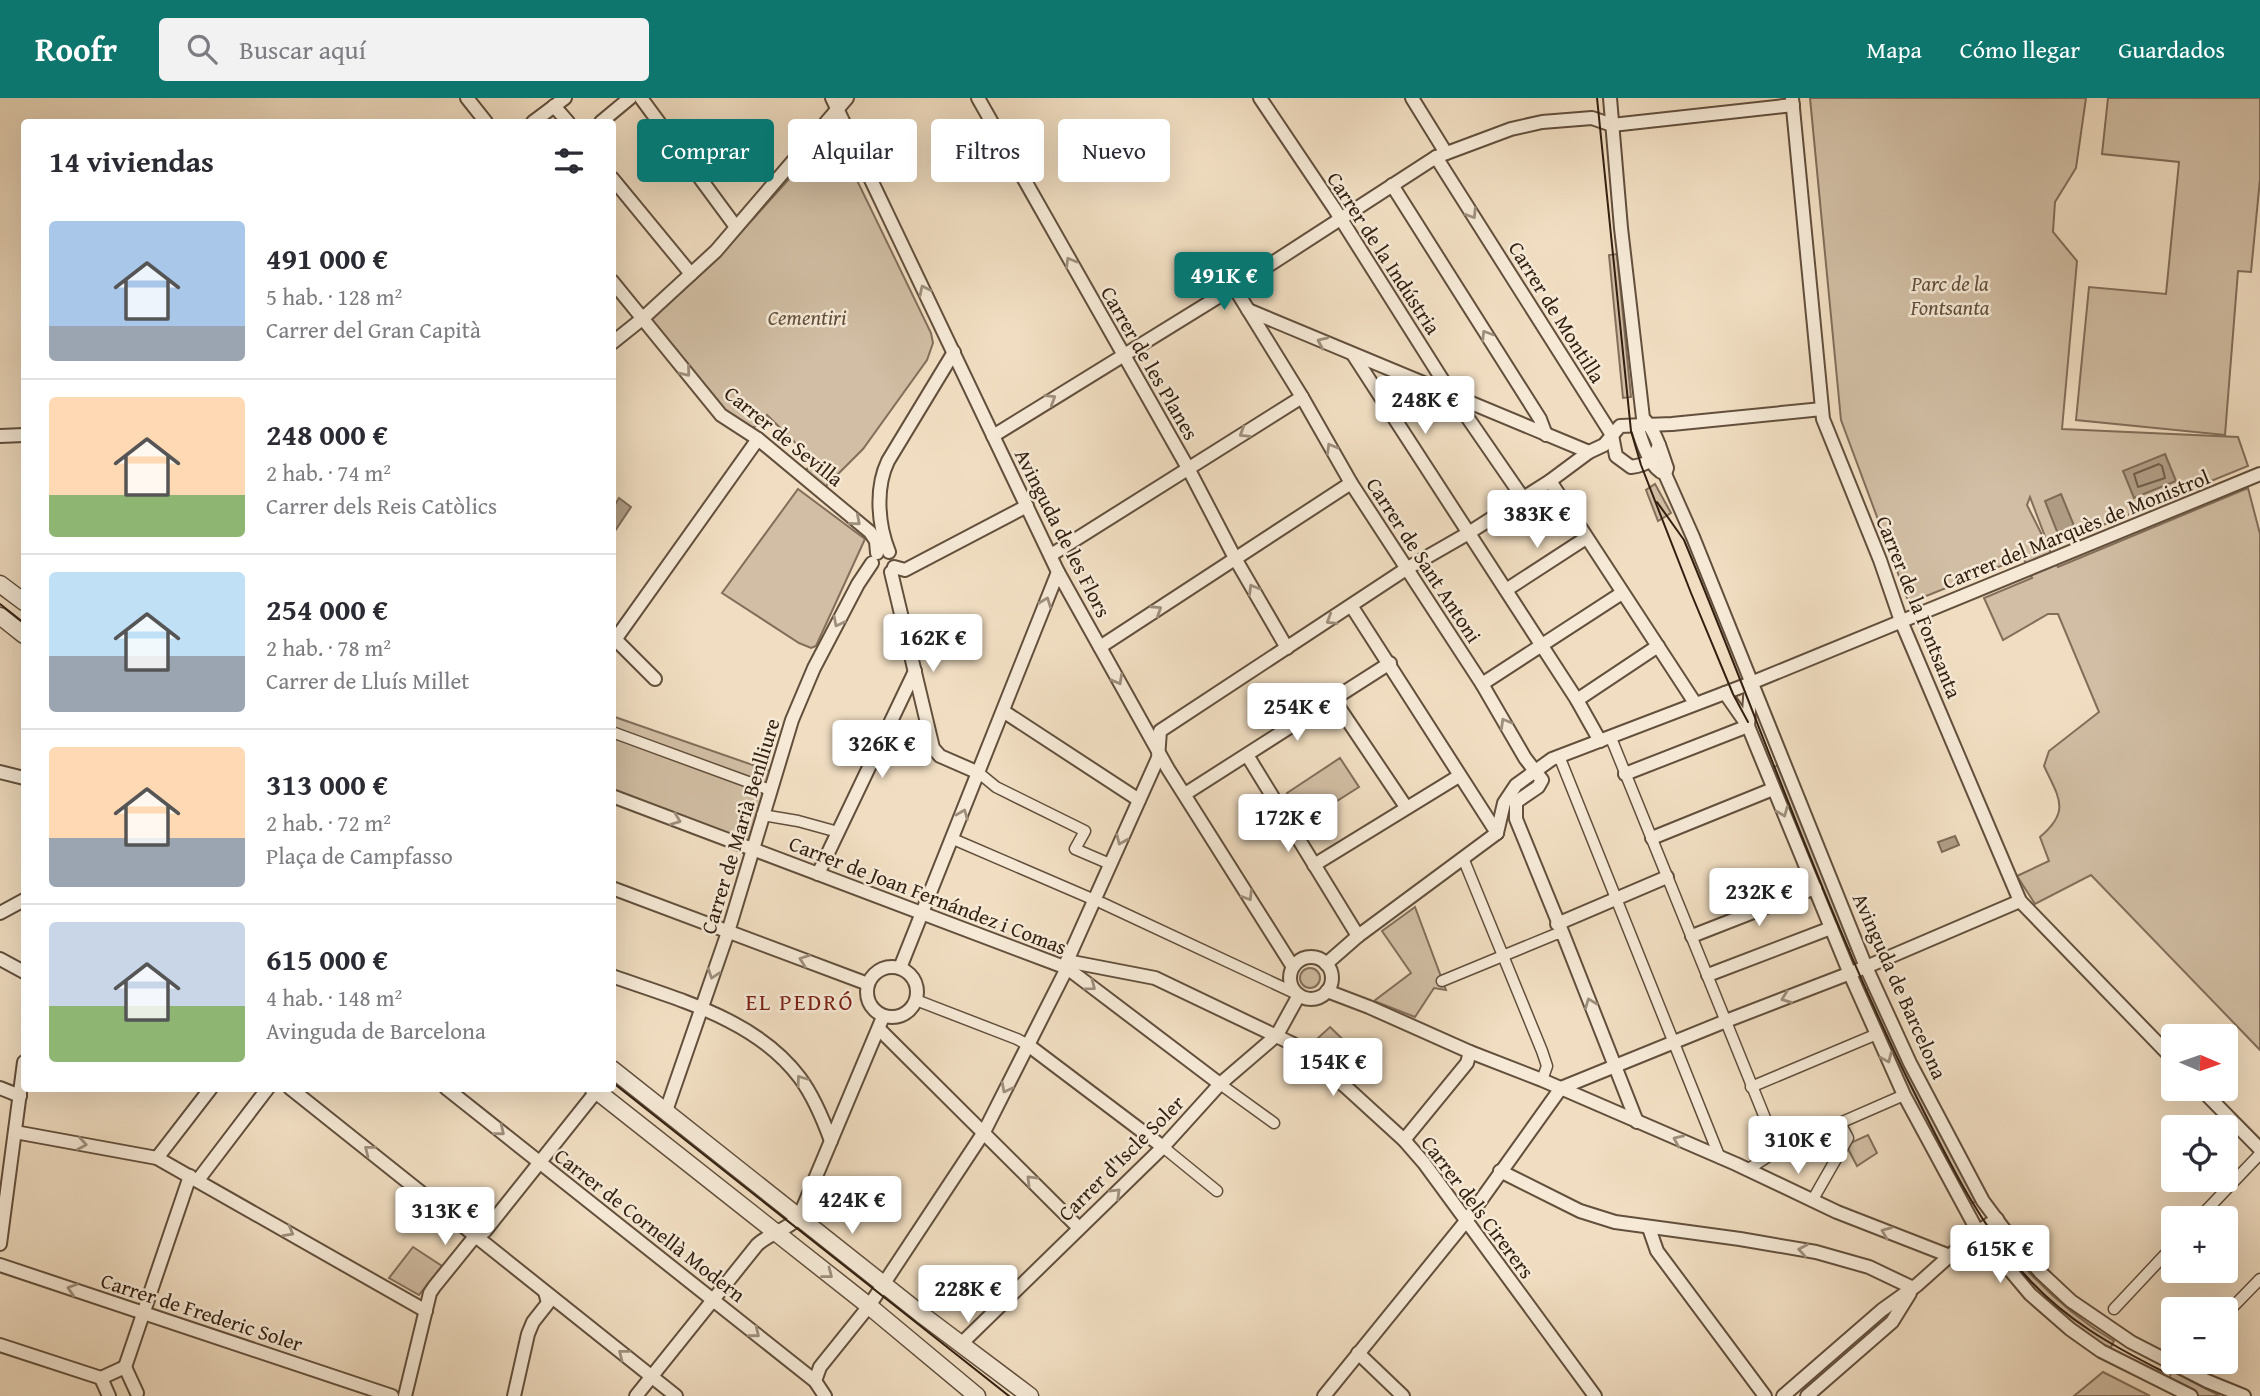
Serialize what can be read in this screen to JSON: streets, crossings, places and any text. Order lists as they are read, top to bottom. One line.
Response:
{"streets":{"street":["Carrer de la Indústria","Carrer de Montilla","Carrer de les Planes","Carrer de Sevilla","Carrer del Marquès de Monistrol","Avinguda de les Flors","Carrer de Sant Antoni","Carrer de la Fontsanta","Carrer de Marià Benlliure","Carrer de Joan Fernández i Comas","Avinguda de Barcelona","Carrer d'Iscle Soler","Carrer dels Cirerers","Carrer de Cornellà Modern","Carrer de Frederic Soler"]},"crossings":[["Carrer de Montilla","Avinguda de Barcelona"],["Carrer de Sevilla","Carrer de Marià Benlliure"],["Carrer del Marquès de Monistrol","Carrer de Sant Antoni"],["Carrer del Marquès de Monistrol","Carrer de la Fontsanta"],["Carrer del Marquès de Monistrol","Avinguda de Barcelona"],["Avinguda de les Flors","Carrer d'Iscle Soler"],["Carrer de Marià Benlliure","Carrer de Joan Fernández i Comas"],["Carrer de Joan Fernández i Comas","Carrer d'Iscle Soler"],["Carrer de Joan Fernández i Comas","Carrer dels Cirerers"],["Carrer d'Iscle Soler","Carrer dels Cirerers"]],"one_way":["Carrer de les Planes","Carrer de Sevilla"],"districts":["EL PEDRÓ"],"parks":["Parc de la Fontsanta","Cementiri"],"north":"right","page":{"header":"Roofr","search":"Buscar aquí","nav":["Mapa","Cómo llegar","Guardados"],"chip":["Comprar","Alquilar","Filtros","Nuevo"],"heading":"14 viviendas","list":[{"name":"491 000 €","note":"5 hab. · 128 m² · Carrer del Gran Capità"},{"name":"248 000 €","note":"2 hab. · 74 m² · Carrer dels Reis Catòlics"},{"name":"254 000 €","note":"2 hab. · 78 m² · Carrer de Lluís Millet"},{"name":"313 000 €","note":"2 hab. · 72 m² · Plaça de Campfasso"},{"name":"615 000 €","note":"4 hab. · 148 m² · Avinguda de Barcelona"}],"price":["491K €","248K €","383K €","162K €","254K €","326K €","172K €","232K €","154K €","310K €","424K €","313K €","615K €","228K €"],"map_buttons":["+","−"]}}
